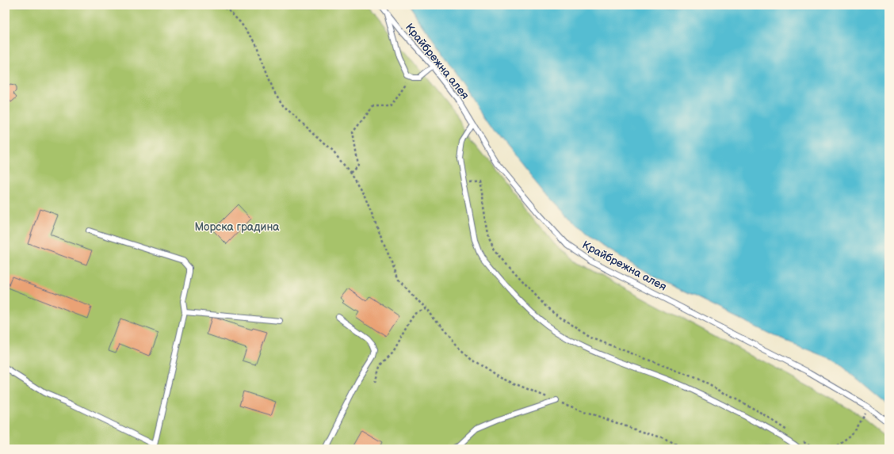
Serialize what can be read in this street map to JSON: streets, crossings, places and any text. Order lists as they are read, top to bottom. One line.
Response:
{"streets":{"lane":["Крайбрежна алея"]},"parks":["Морска градина"]}
